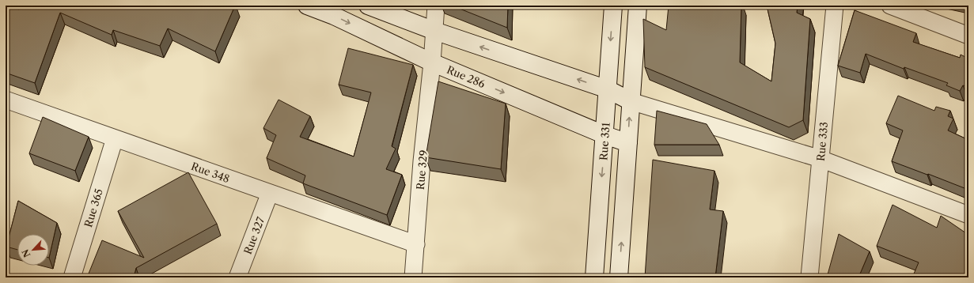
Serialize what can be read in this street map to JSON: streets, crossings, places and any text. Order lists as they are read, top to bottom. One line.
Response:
{"streets":{"street":["Rue 286","Rue 331","Rue 333","Rue 329","Rue 348","Rue 365","Rue 327"]},"crossings":[["Rue 286","Rue 331"],["Rue 286","Rue 329"],["Rue 329","Rue 348"],["Rue 348","Rue 365"],["Rue 348","Rue 327"]],"north":"bottom left"}
